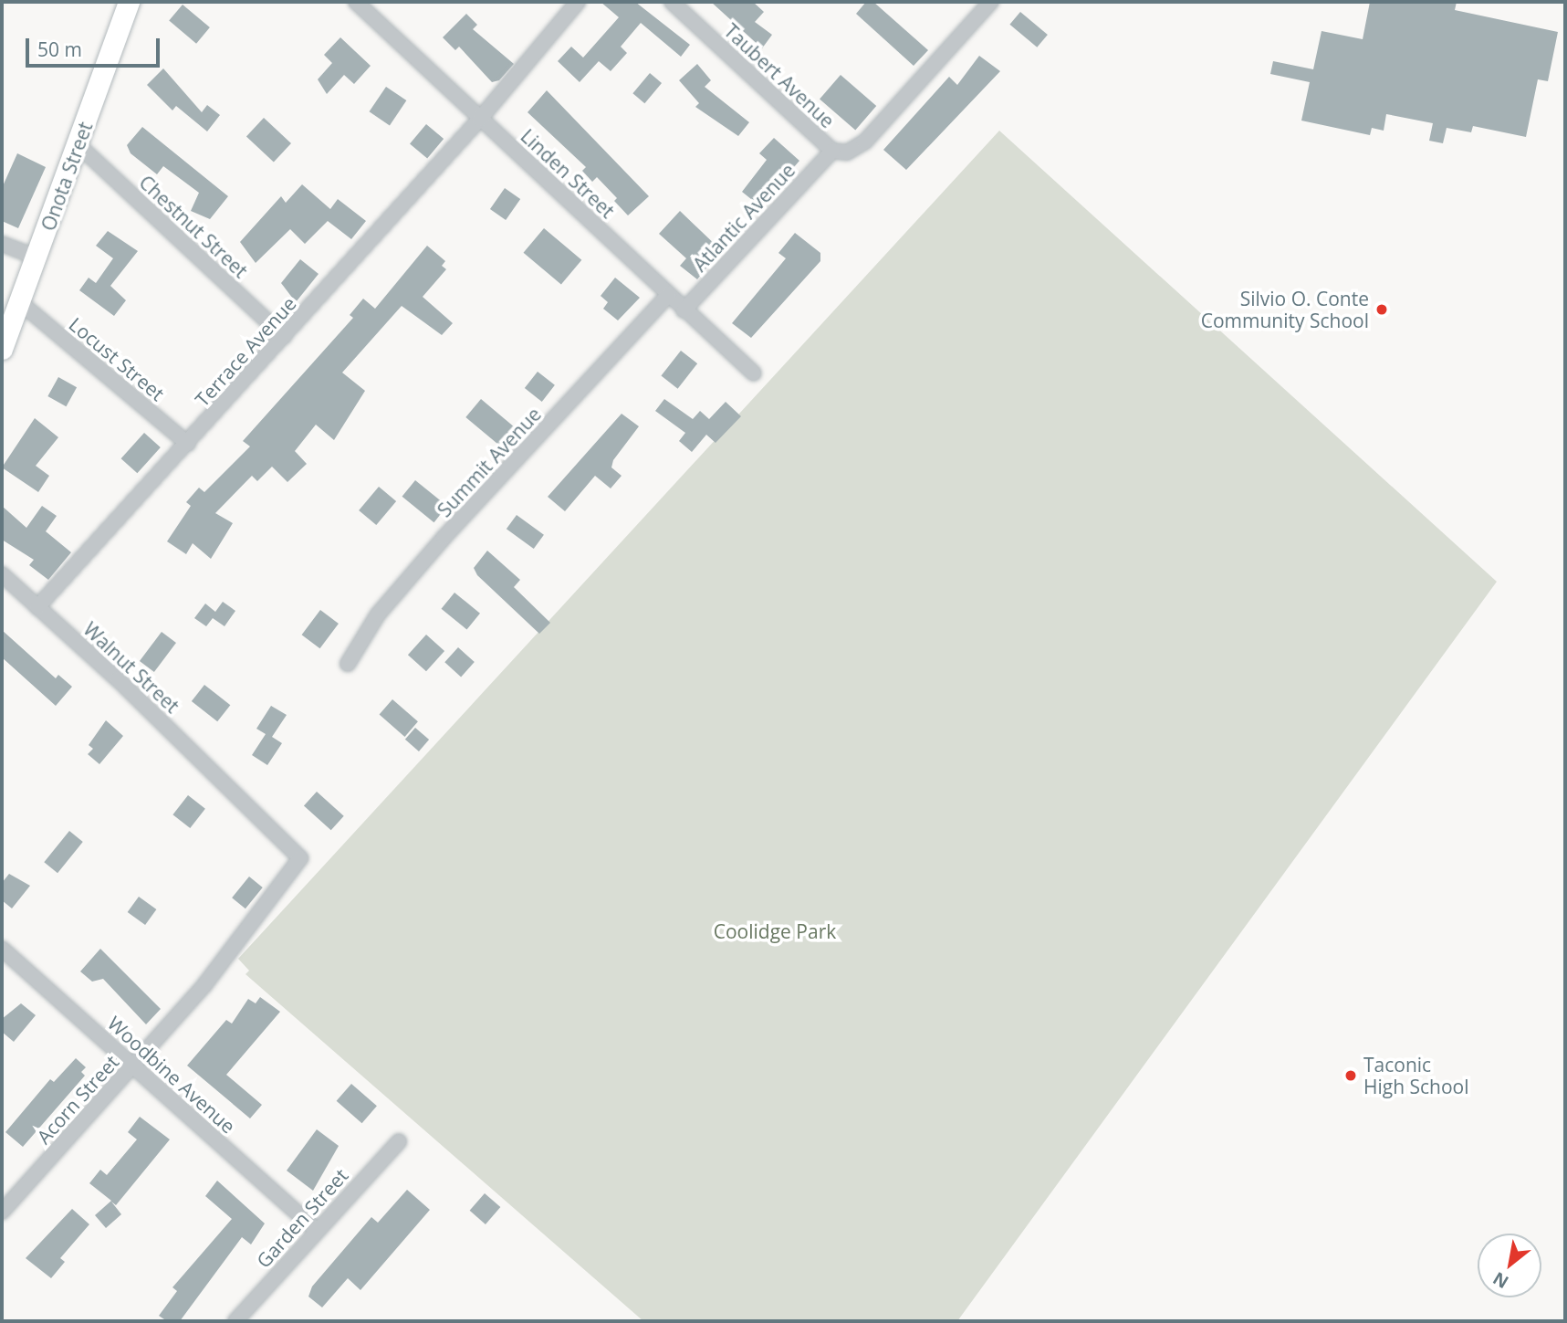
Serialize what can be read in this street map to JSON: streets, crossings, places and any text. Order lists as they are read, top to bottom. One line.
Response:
{"streets":{"street":["Taubert Avenue","Linden Street","Onota Street","Atlantic Avenue","Chestnut Street","Terrace Avenue","Locust Street","Summit Avenue","Walnut Street","Woodbine Avenue","Acorn Street","Garden Street"]},"crossings":[["Taubert Avenue","Atlantic Avenue"],["Linden Street","Atlantic Avenue"],["Linden Street","Terrace Avenue"],["Linden Street","Summit Avenue"],["Onota Street","Chestnut Street"],["Onota Street","Locust Street"],["Chestnut Street","Terrace Avenue"],["Terrace Avenue","Locust Street"],["Terrace Avenue","Walnut Street"],["Walnut Street","Acorn Street"],["Woodbine Avenue","Acorn Street"],["Woodbine Avenue","Garden Street"]],"parks":["Coolidge Park"],"places":["Silvio O. Conte Community School","Taconic High School"],"scale_bar":"50 m","north":"bottom left"}
